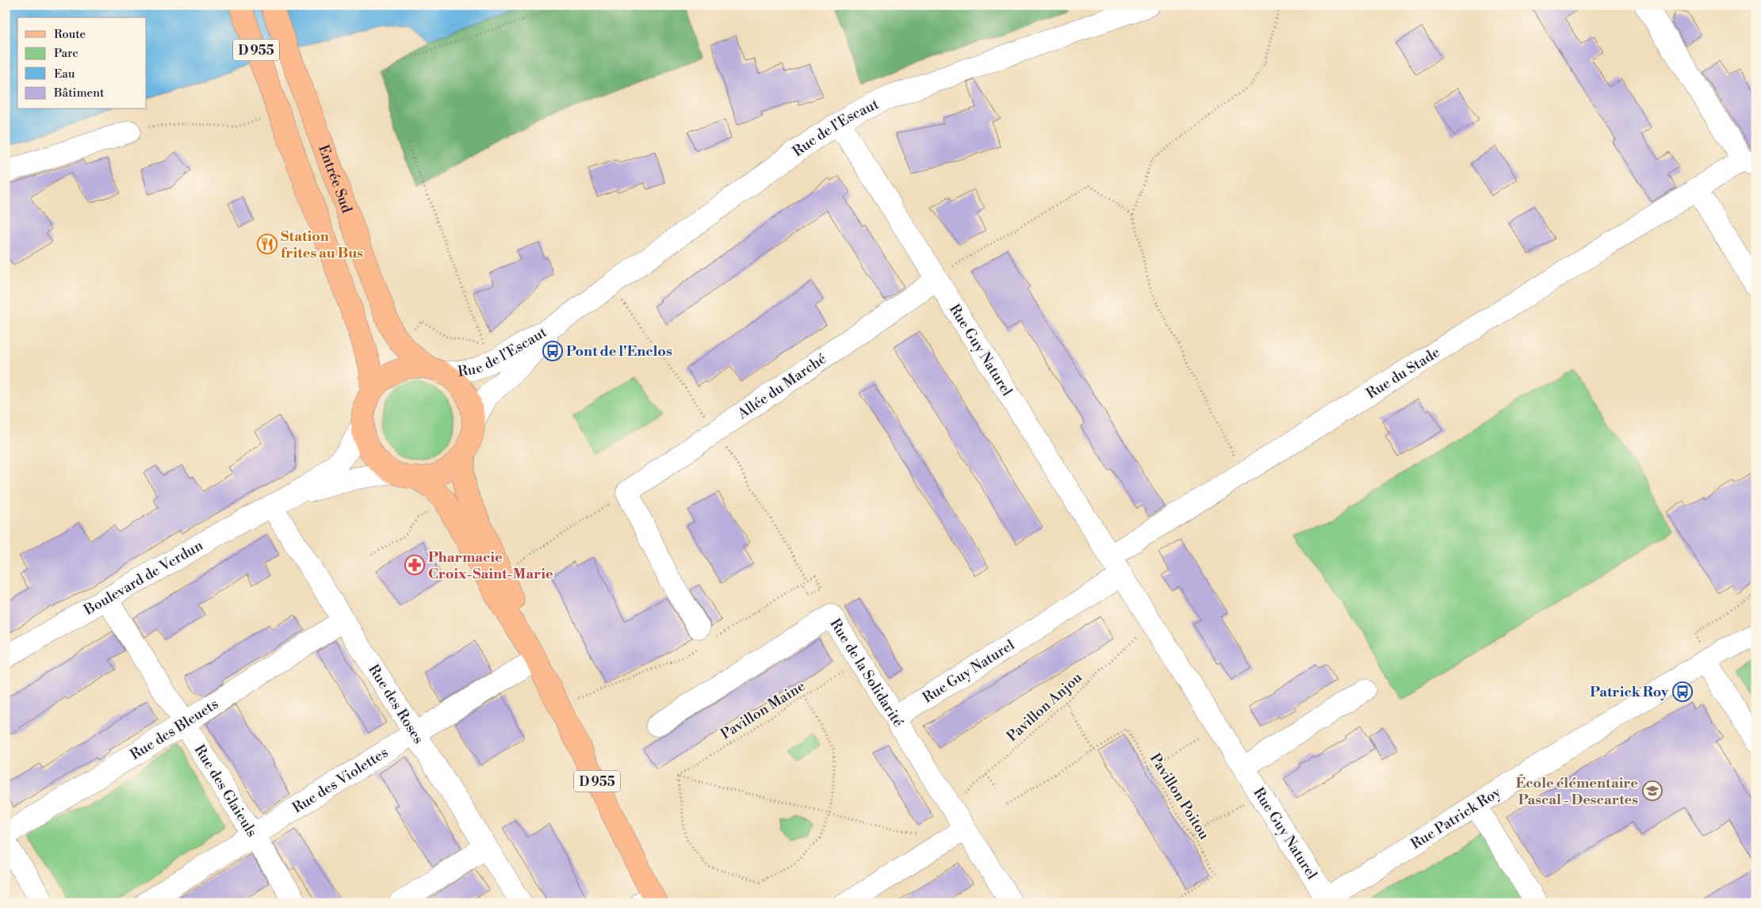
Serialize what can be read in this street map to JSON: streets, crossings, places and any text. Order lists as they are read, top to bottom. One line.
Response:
{"streets":{"main road":["D 955","Entrée Sud"],"street":["Rue de l'Escaut","Rue Guy Naturel","Rue du Stade","Allée du Marché","Boulevard de Verdun","Rue de la Solidarité","Rue des Roses","Rue des Bleuets","Rue des Violettes","Rue des Glaieuls","Rue Patrick Roy"],"path":["Pavillon Anjou","Pavillon Maine","Pavillon Poitou"]},"crossings":[["D 955","Rue de l'Escaut"],["D 955","Entrée Sud"],["D 955","Boulevard de Verdun"],["D 955","Rue des Violettes"],["Rue de l'Escaut","Entrée Sud"],["Rue de l'Escaut","Rue Guy Naturel"],["Rue de l'Escaut","Boulevard de Verdun"],["Entrée Sud","Boulevard de Verdun"],["Rue Guy Naturel","Rue du Stade"],["Rue Guy Naturel","Allée du Marché"],["Rue Guy Naturel","Rue de la Solidarité"],["Rue Guy Naturel","Pavillon Anjou"],["Rue Guy Naturel","Rue Patrick Roy"],["Boulevard de Verdun","Rue des Roses"],["Boulevard de Verdun","Rue des Glaieuls"],["Rue de la Solidarité","Pavillon Anjou"],["Rue de la Solidarité","Pavillon Maine"],["Rue des Roses","Rue des Bleuets"],["Rue des Roses","Rue des Violettes"],["Rue des Bleuets","Rue des Glaieuls"],["Rue des Violettes","Rue des Glaieuls"]],"places":{"restaurant":["Station frites au Bus"],"bus stop":["Pont de l'Enclos","Patrick Roy"],"pharmacy":["Pharmacie Croix-Saint-Marie"],"school or university":["École élémentaire Pascal - Descartes"]},"legend":["Route","Parc","Eau","Bâtiment"]}
